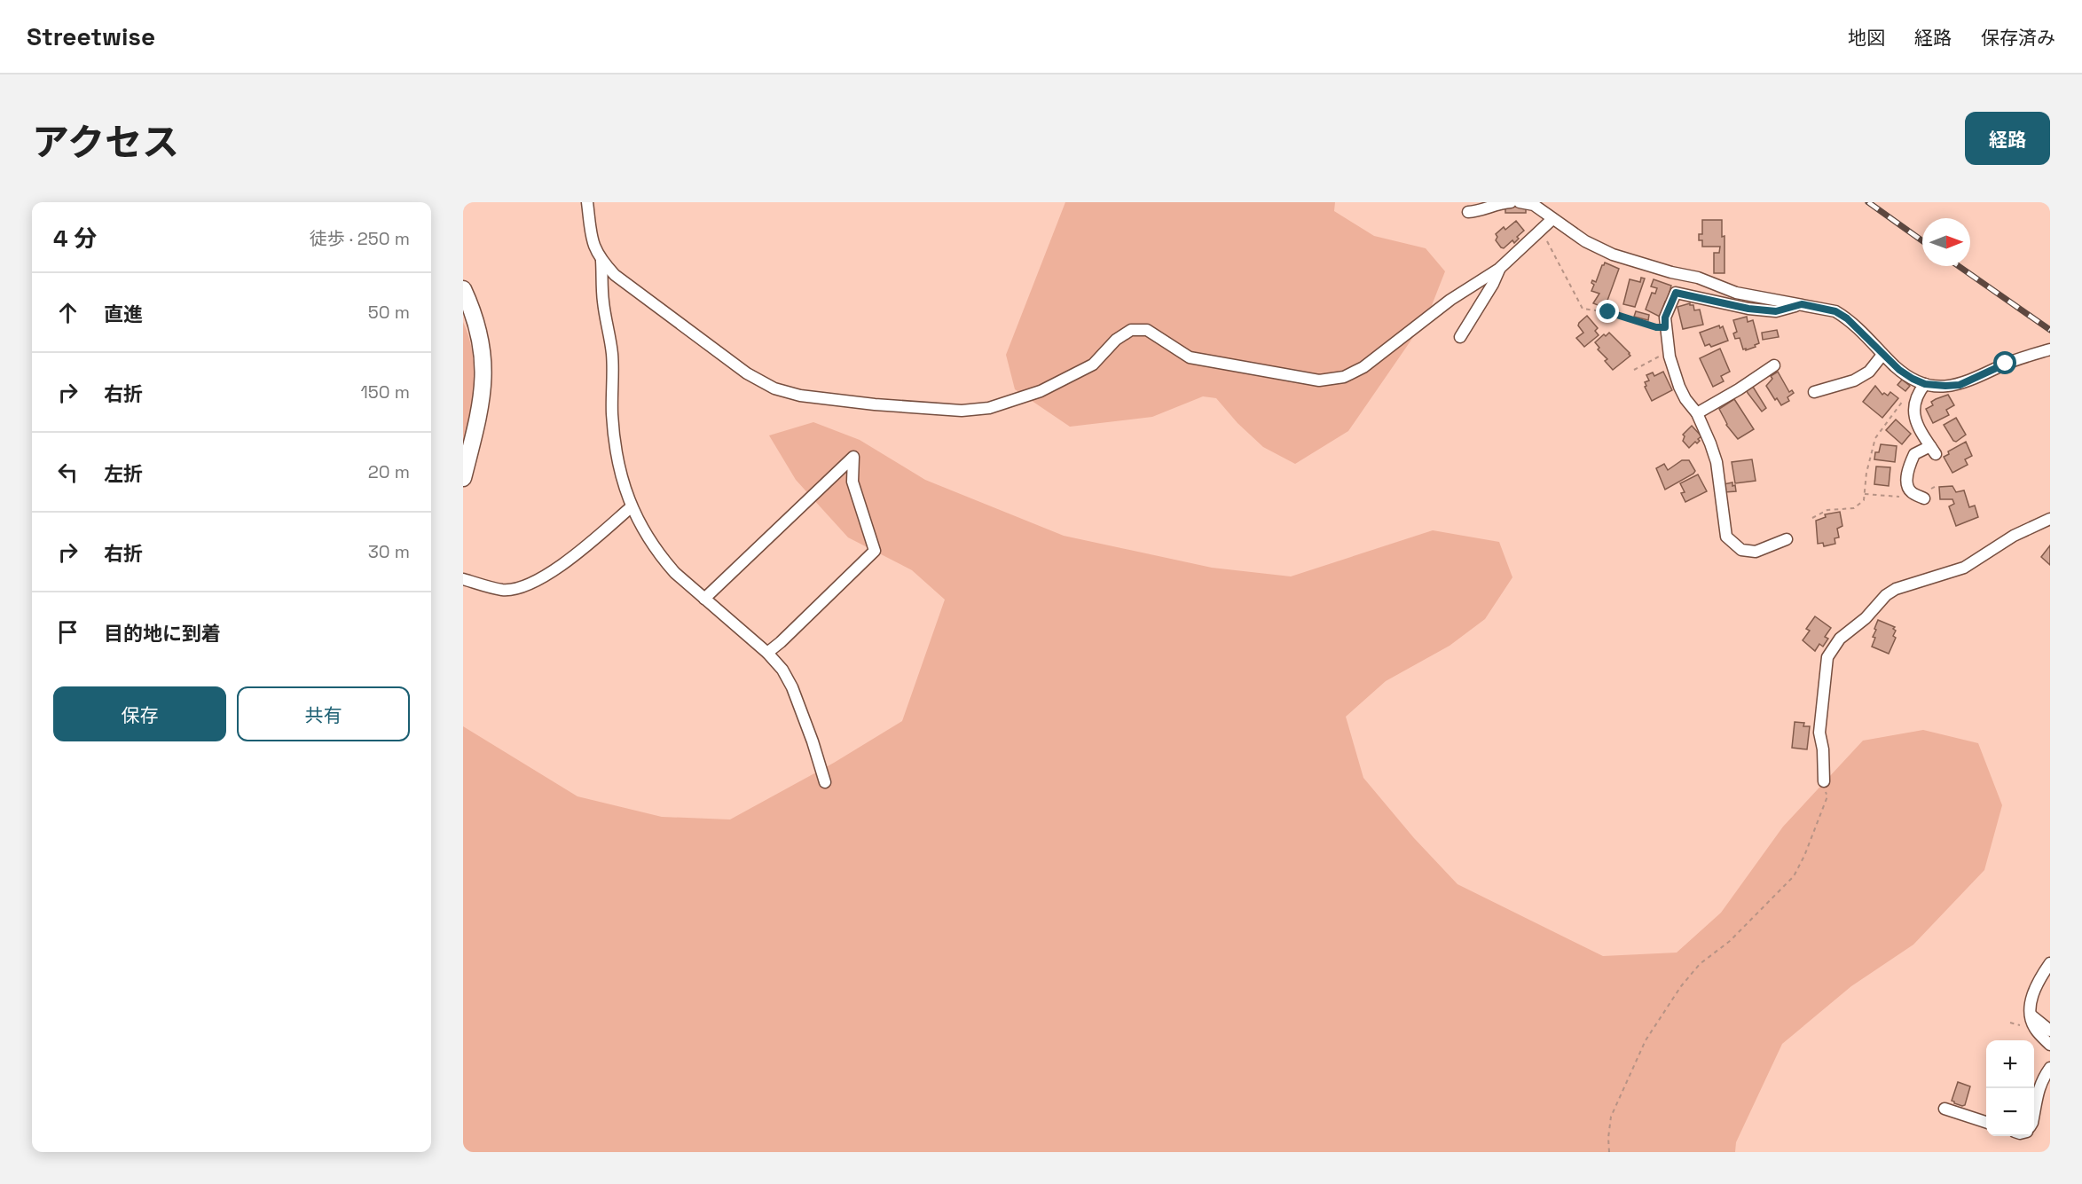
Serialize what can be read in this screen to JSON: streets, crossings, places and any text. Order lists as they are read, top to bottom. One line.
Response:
{"north":"right","page":{"header":"Streetwise","nav":["地図","経路","保存済み"],"title":"アクセス","buttons":["経路",["保存","共有"]],"heading":["4 分","徒歩 · 250 m"],"list":[["直進","50 m"],["右折","150 m"],["左折","20 m"],["右折","30 m"],"目的地に到着"],"map_buttons":["+","−"]}}
